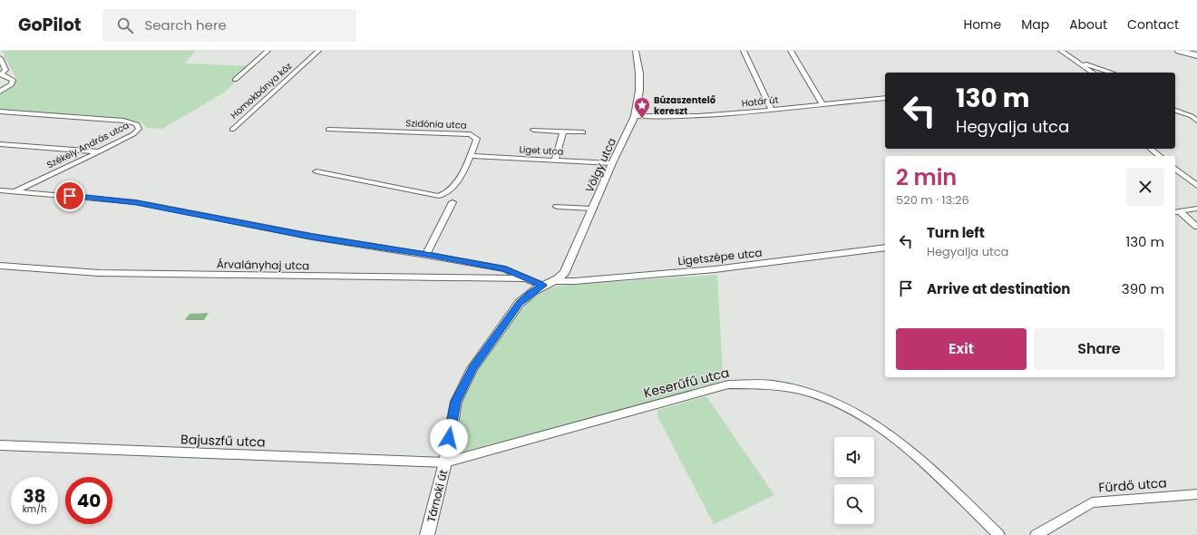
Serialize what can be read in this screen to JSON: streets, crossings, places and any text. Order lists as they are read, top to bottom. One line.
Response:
{"streets":{"street":["Homokbánya köz","Határ út","Szidónia utca","Székely András utca","Liget utca","Völgy utca","Ligetszépe utca","Árvalányhaj utca","Keserűfű utca","Bajuszfű utca","Fürdő utca","Tárnoki út"]},"crossings":[["Határ út","Völgy utca"],["Szidónia utca","Liget utca"],["Liget utca","Völgy utca"],["Völgy utca","Ligetszépe utca"],["Völgy utca","Tárnoki út"],["Ligetszépe utca","Tárnoki út"],["Keserűfű utca","Bajuszfű utca"],["Keserűfű utca","Tárnoki út"],["Bajuszfű utca","Tárnoki út"]],"places":{"place":["Búzaszentelő kereszt"]},"page":{"header":"GoPilot","search":"Search here","nav":["Home","Map","About","Contact"],"turn":["130 m","Hegyalja utca"],"heading":["2 min","520 m · 13:26"],"list":[{"name":"Turn left","note":"Hegyalja utca","value":"130 m"},{"name":"Arrive at destination","value":"390 m"}],"buttons":["Exit","Share"],"speed":"38 km/h","limit":"40"}}
